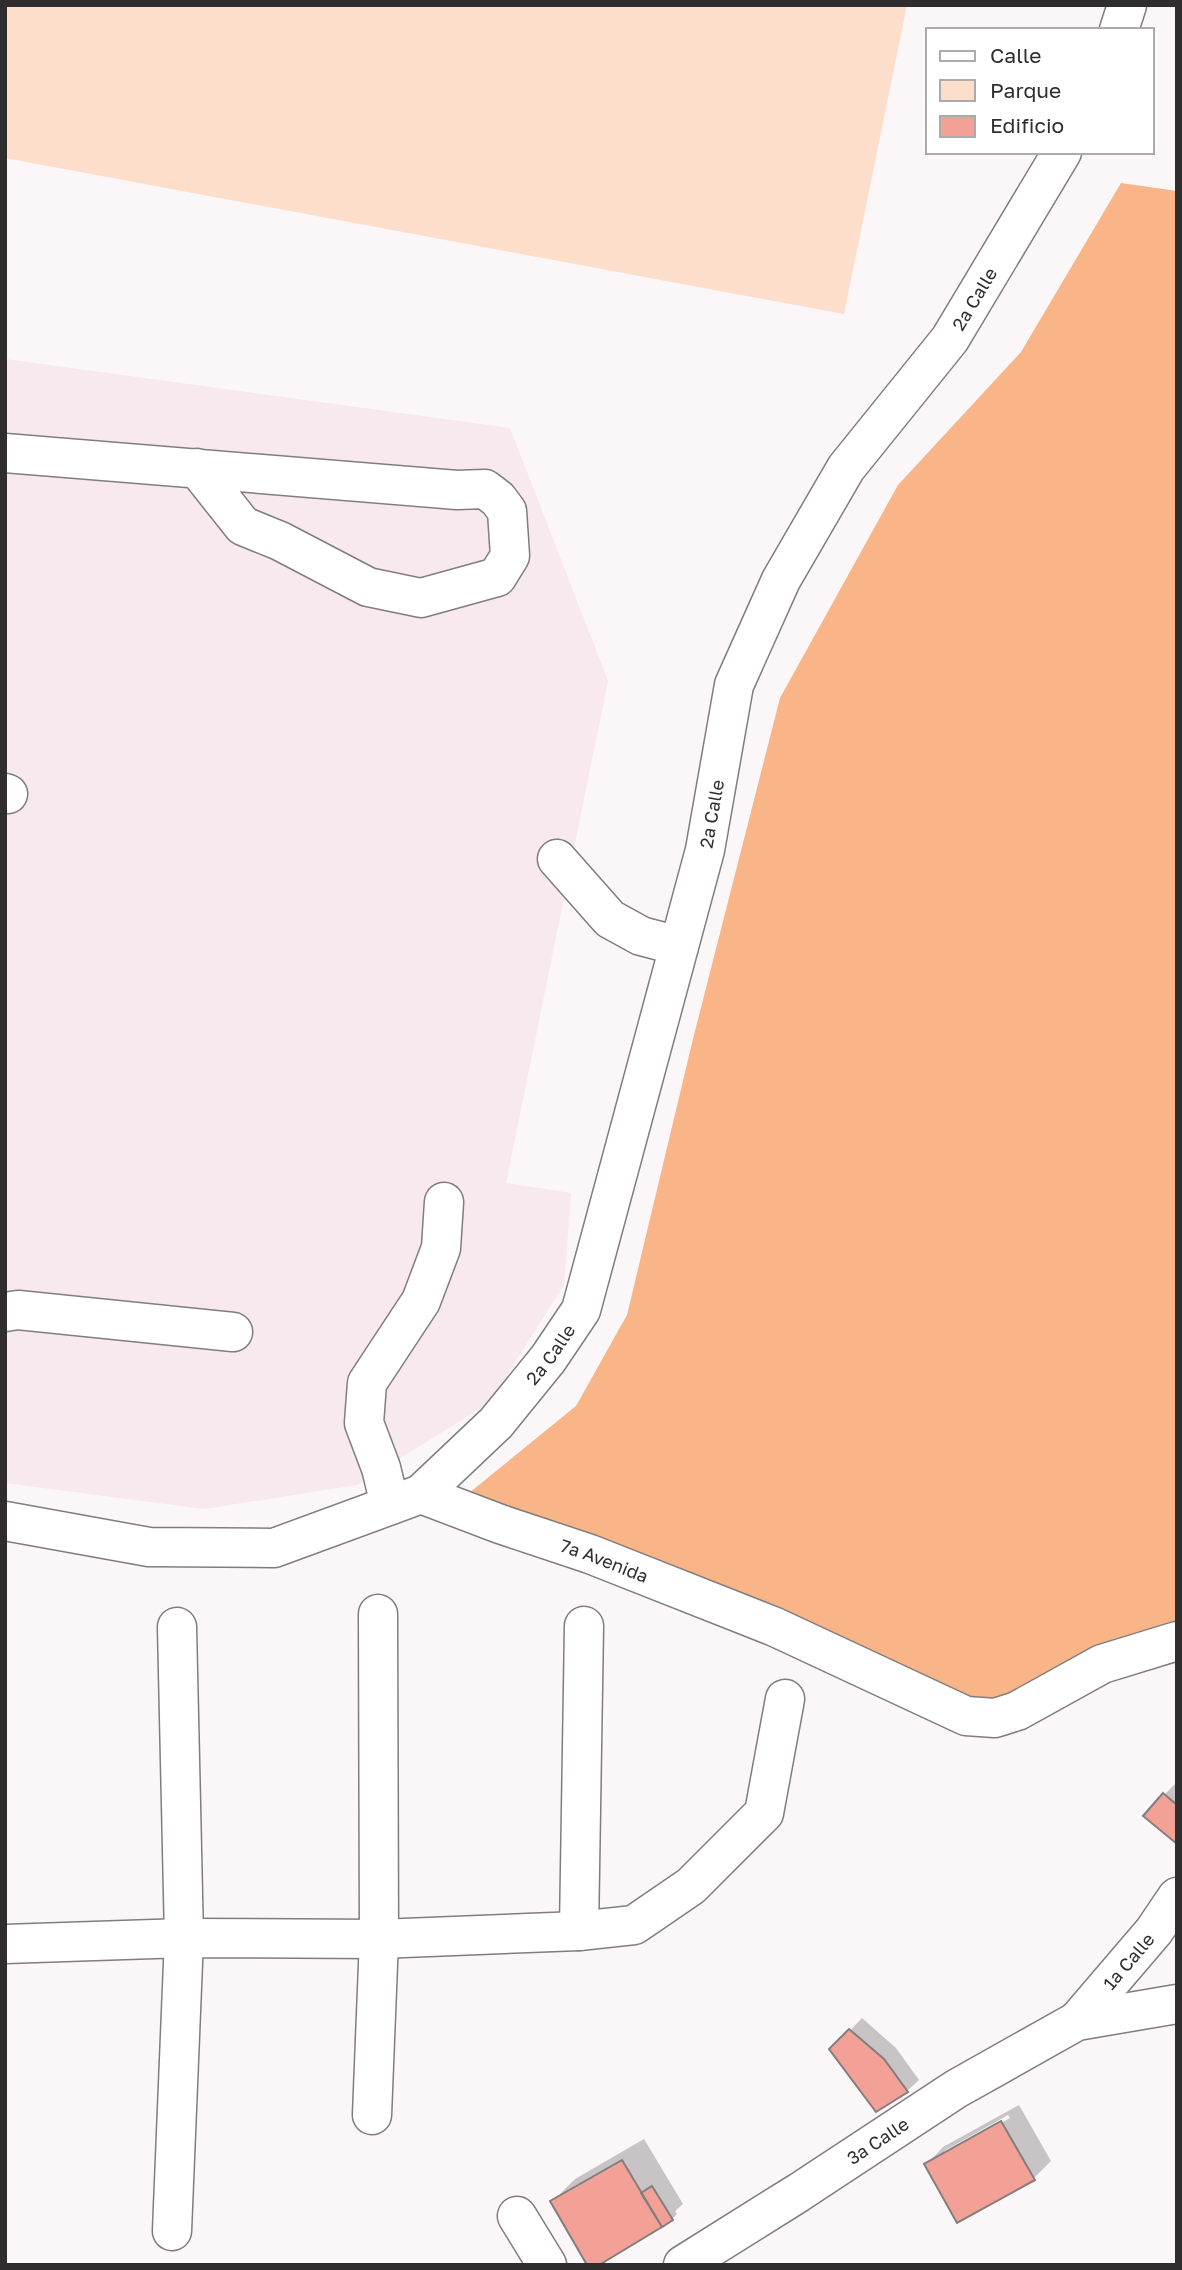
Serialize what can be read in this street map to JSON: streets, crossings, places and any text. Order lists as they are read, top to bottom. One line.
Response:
{"streets":{"street":["2a Calle","7a Avenida","1a Calle","3a Calle"]},"crossings":[["2a Calle","7a Avenida"],["1a Calle","3a Calle"]],"legend":["Calle","Parque","Edificio"]}
